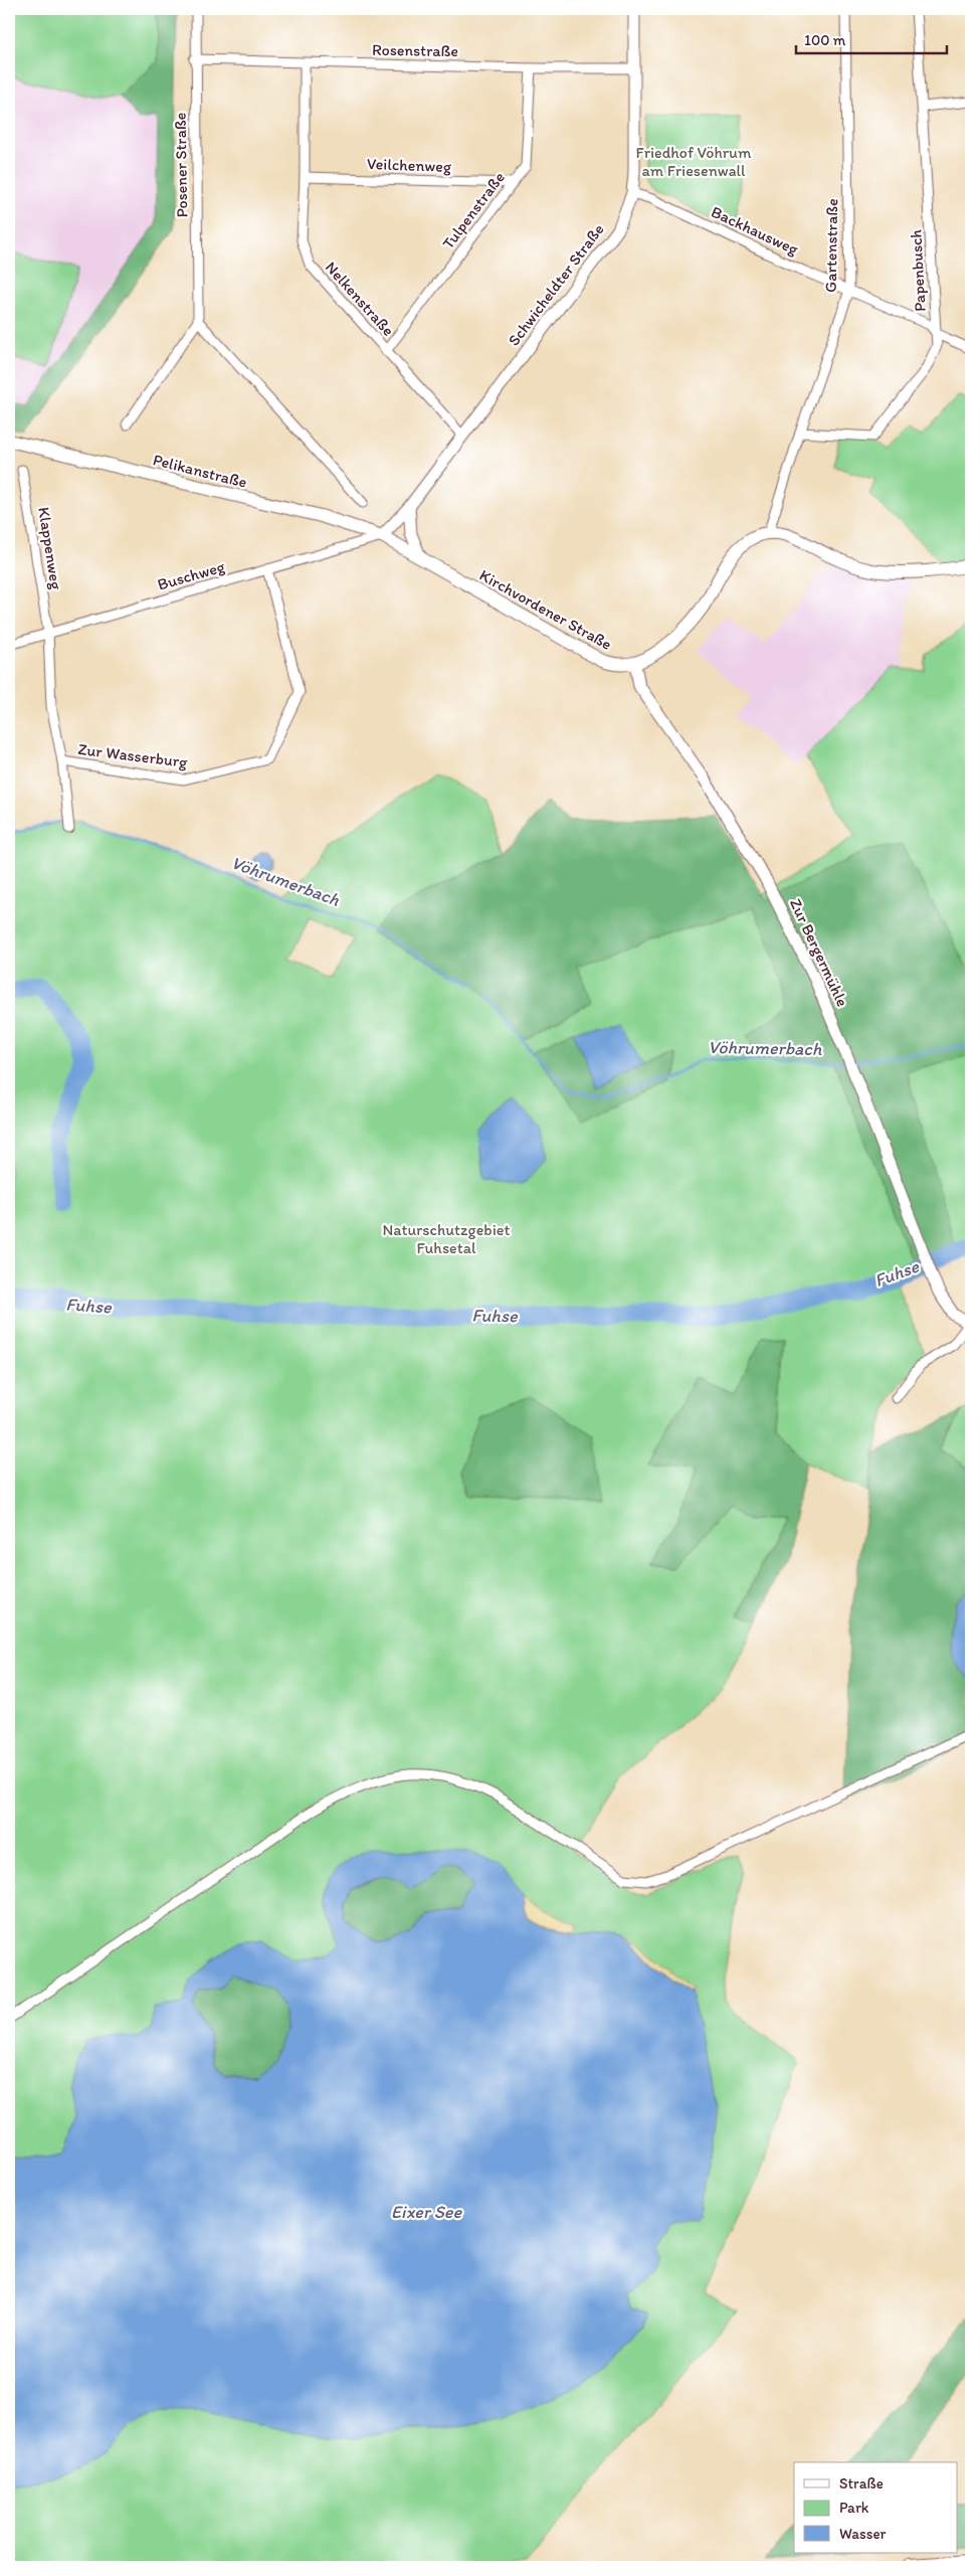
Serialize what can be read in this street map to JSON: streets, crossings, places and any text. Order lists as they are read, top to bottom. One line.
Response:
{"streets":{"main road":["Pelikanstraße","Kirchvordener Straße"],"street":["Rosenstraße","Posener Straße","Veilchenweg","Tulpenstraße","Backhausweg","Gartenstraße","Papenbusch","Schwicheldter Straße","Nelkenstraße","Klappenweg","Buschweg","Zur Wasserburg","Zur Bergermühle"]},"crossings":[["Rosenstraße","Posener Straße"],["Rosenstraße","Tulpenstraße"],["Rosenstraße","Schwicheldter Straße"],["Rosenstraße","Nelkenstraße"],["Veilchenweg","Tulpenstraße"],["Veilchenweg","Nelkenstraße"],["Tulpenstraße","Nelkenstraße"],["Backhausweg","Gartenstraße"],["Backhausweg","Papenbusch"],["Backhausweg","Schwicheldter Straße"],["Gartenstraße","Papenbusch"],["Schwicheldter Straße","Nelkenstraße"],["Schwicheldter Straße","Pelikanstraße"],["Schwicheldter Straße","Buschweg"],["Schwicheldter Straße","Kirchvordener Straße"],["Pelikanstraße","Buschweg"],["Pelikanstraße","Kirchvordener Straße"],["Klappenweg","Buschweg"],["Klappenweg","Zur Wasserburg"],["Buschweg","Kirchvordener Straße"],["Buschweg","Zur Wasserburg"],["Kirchvordener Straße","Zur Bergermühle"]],"water":["Vöhrumerbach","Fuhse","Eixer See"],"parks":["Friedhof Vöhrum am Friesenwall","Naturschutzgebiet Fuhsetal"],"legend":["Straße","Park","Wasser"],"scale_bar":"100 m"}
